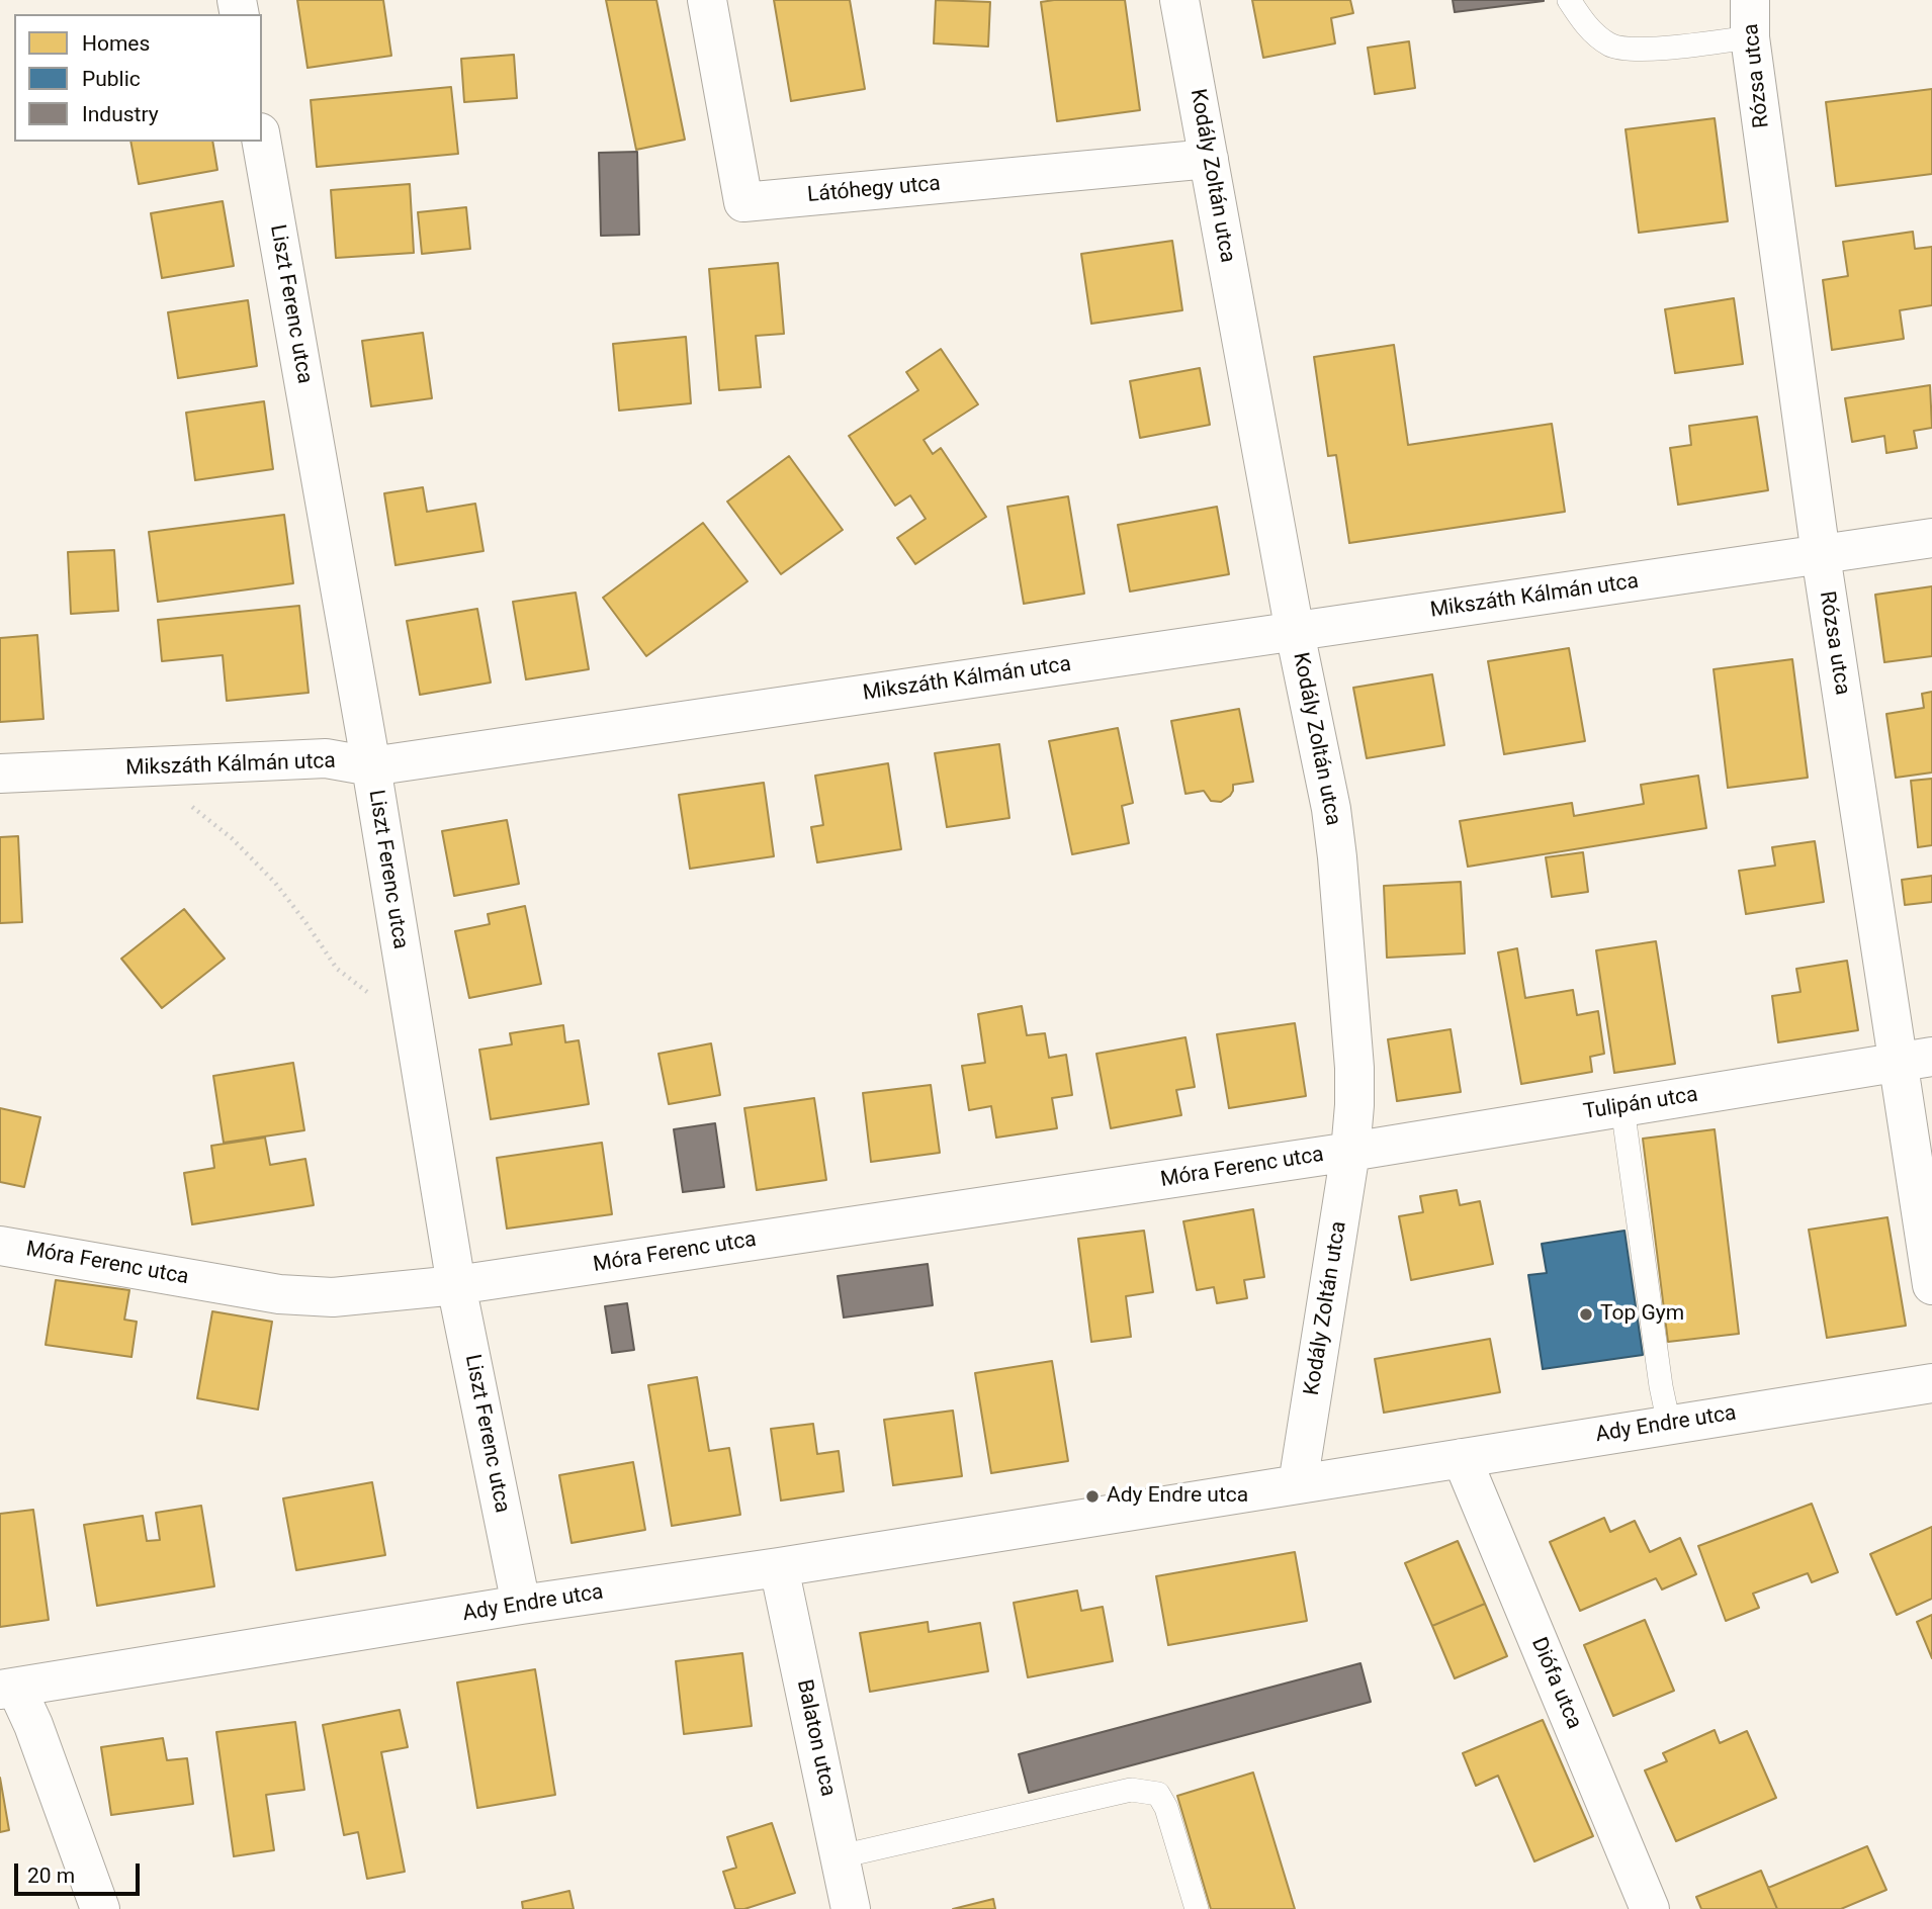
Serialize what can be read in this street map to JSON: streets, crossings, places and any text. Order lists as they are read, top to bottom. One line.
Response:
{"streets":{"street":["Rózsa utca","Kodály Zoltán utca","Látóhegy utca","Liszt Ferenc utca","Mikszáth Kálmán utca","Tulipán utca","Móra Ferenc utca","Ady Endre utca","Diófa utca","Balaton utca"]},"crossings":[["Rózsa utca","Mikszáth Kálmán utca"],["Rózsa utca","Tulipán utca"],["Kodály Zoltán utca","Látóhegy utca"],["Kodály Zoltán utca","Mikszáth Kálmán utca"],["Kodály Zoltán utca","Tulipán utca"],["Kodály Zoltán utca","Móra Ferenc utca"],["Kodály Zoltán utca","Ady Endre utca"],["Liszt Ferenc utca","Mikszáth Kálmán utca"],["Liszt Ferenc utca","Móra Ferenc utca"],["Liszt Ferenc utca","Ady Endre utca"],["Tulipán utca","Móra Ferenc utca"],["Ady Endre utca","Diófa utca"],["Ady Endre utca","Balaton utca"]],"places":["Top Gym","Ady Endre utca"],"legend":["Homes","Public","Industry"],"scale_bar":"20 m"}
